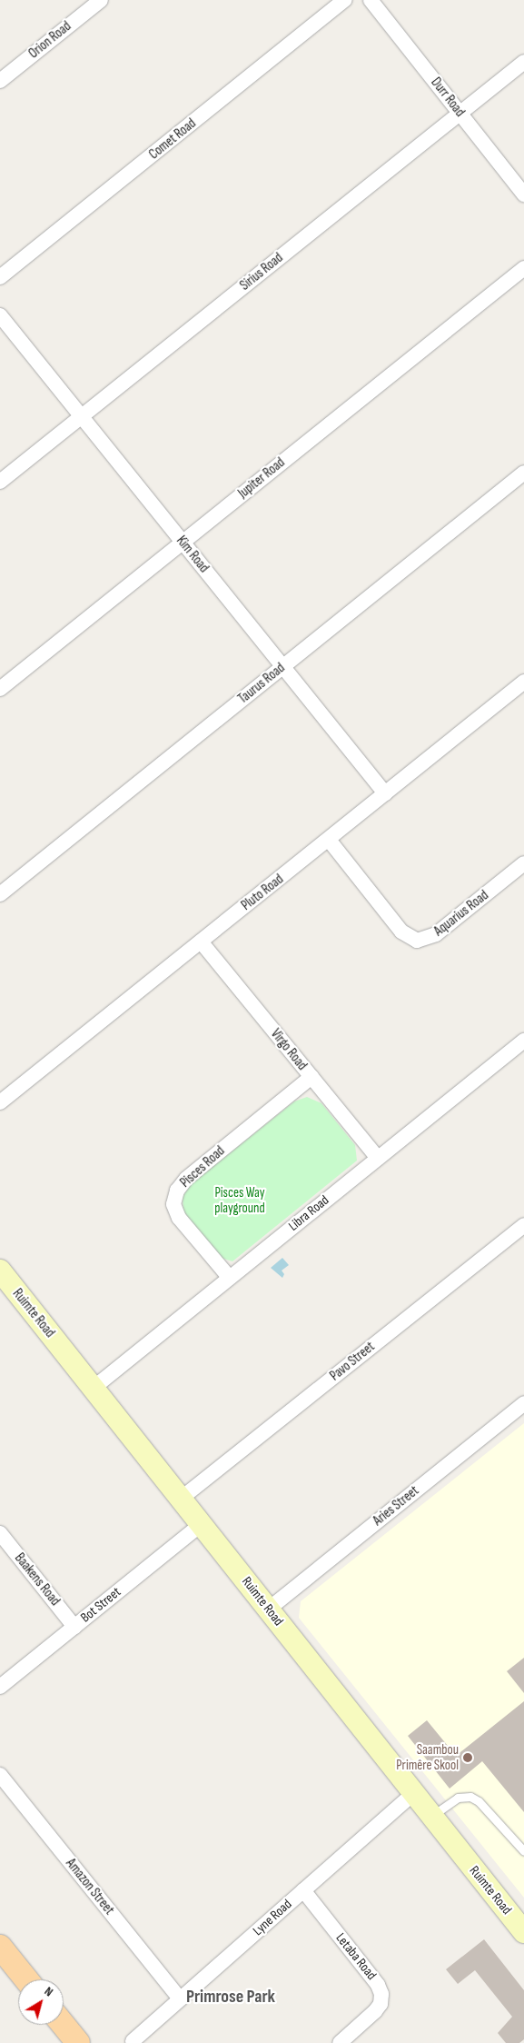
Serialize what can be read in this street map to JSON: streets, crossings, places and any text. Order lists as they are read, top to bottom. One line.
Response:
{"streets":{"street":["Orion Road","Durr Road","Comet Road","Sirius Road","Jupiter Road","Kim Road","Taurus Road","Pluto Road","Aquarius Road","Virgo Road","Pisces Road","Libra Road","Ruimte Road","Pavo Street","Aries Street","Baakens Road","Bot Street","Amazon Street","Lyne Road","Letaba Road"]},"crossings":[["Durr Road","Sirius Road"],["Sirius Road","Kim Road"],["Jupiter Road","Kim Road"],["Kim Road","Taurus Road"],["Kim Road","Pluto Road"],["Pluto Road","Aquarius Road"],["Pluto Road","Virgo Road"],["Virgo Road","Pisces Road"],["Virgo Road","Libra Road"],["Pisces Road","Libra Road"],["Libra Road","Ruimte Road"],["Ruimte Road","Pavo Street"],["Ruimte Road","Aries Street"],["Ruimte Road","Bot Street"],["Ruimte Road","Lyne Road"],["Baakens Road","Bot Street"],["Amazon Street","Lyne Road"],["Lyne Road","Letaba Road"]],"districts":["Primrose Park"],"parks":["Pisces Way playground"],"places":["Saambou Primêre Skool"],"north":"top right"}
